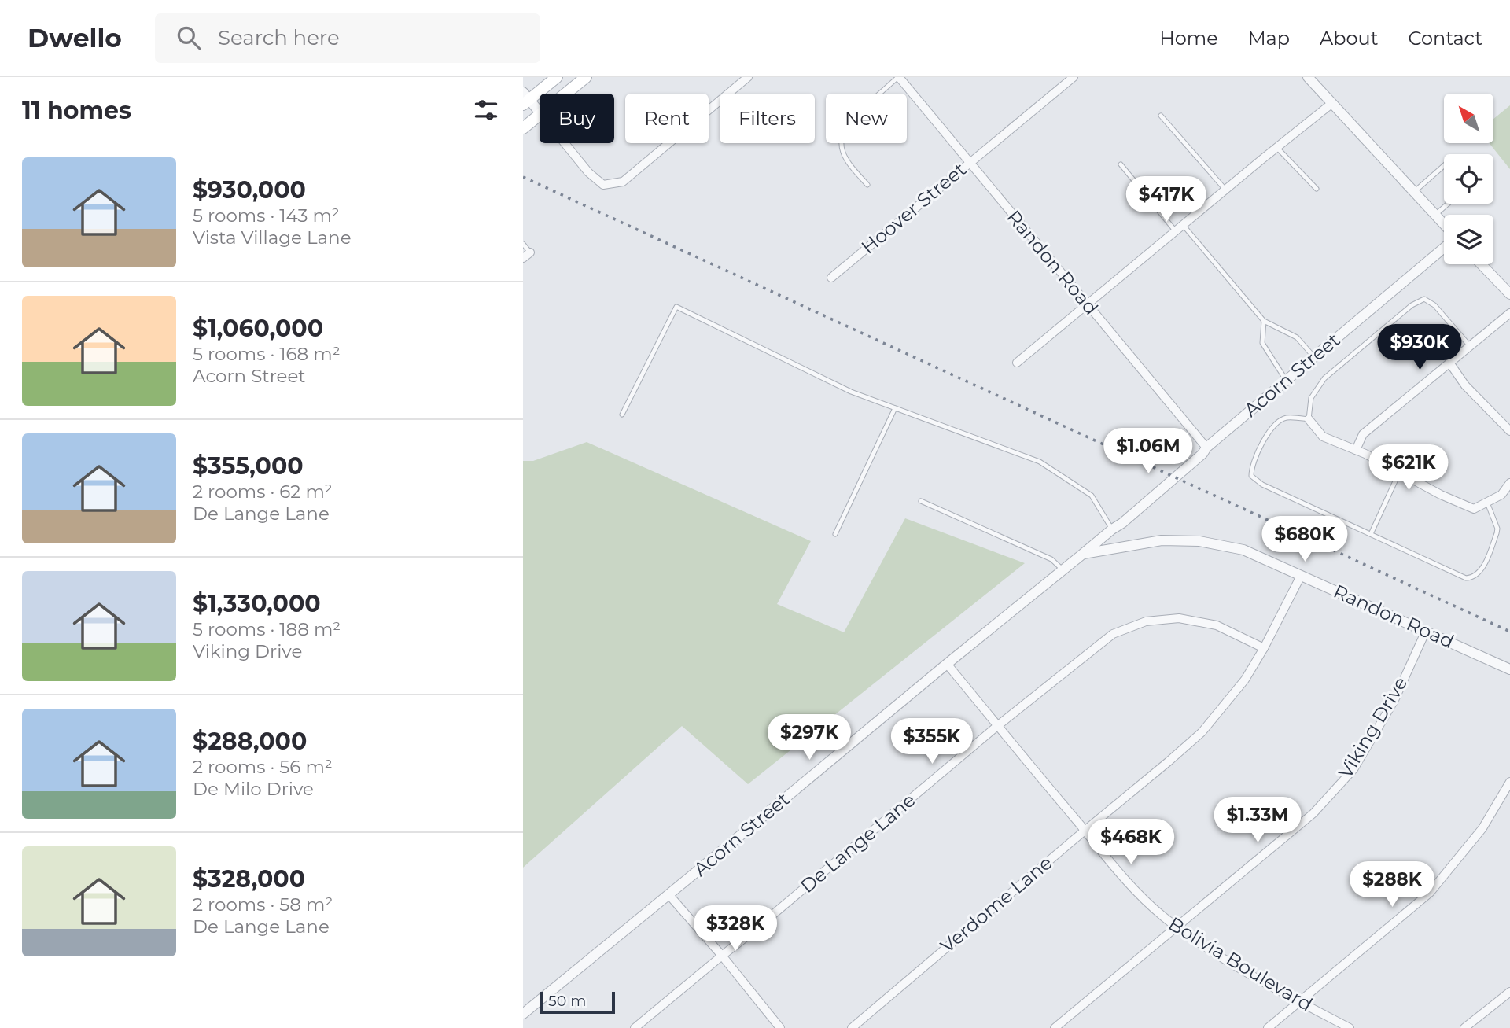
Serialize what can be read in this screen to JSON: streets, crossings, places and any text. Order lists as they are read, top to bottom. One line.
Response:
{"streets":{"street":["Hoover Street","Randon Road","Acorn Street","Viking Drive","De Lange Lane","Verdome Lane","Bolivia Boulevard"]},"crossings":[["Hoover Street","Randon Road"],["Randon Road","Acorn Street"],["Randon Road","Viking Drive"],["Randon Road","Verdome Lane"],["Acorn Street","Bolivia Boulevard"],["Viking Drive","Bolivia Boulevard"],["De Lange Lane","Verdome Lane"],["De Lange Lane","Bolivia Boulevard"],["Verdome Lane","Bolivia Boulevard"]],"scale_bar":"50 m","north":"top left","page":{"header":"Dwello","search":"Search here","nav":["Home","Map","About","Contact"],"heading":"11 homes","chip":["Buy","Rent","Filters","New"],"list":[{"name":"$930,000","note":"5 rooms · 143 m² · Vista Village Lane"},{"name":"$1,060,000","note":"5 rooms · 168 m² · Acorn Street"},{"name":"$355,000","note":"2 rooms · 62 m² · De Lange Lane"},{"name":"$1,330,000","note":"5 rooms · 188 m² · Viking Drive"},{"name":"$288,000","note":"2 rooms · 56 m² · De Milo Drive"},{"name":"$328,000","note":"2 rooms · 58 m² · De Lange Lane"}],"price":["$417K","$930K","$1.06M","$621K","$680K","$297K","$355K","$1.33M","$468K","$288K","$328K"],"scale":"50 m"}}
